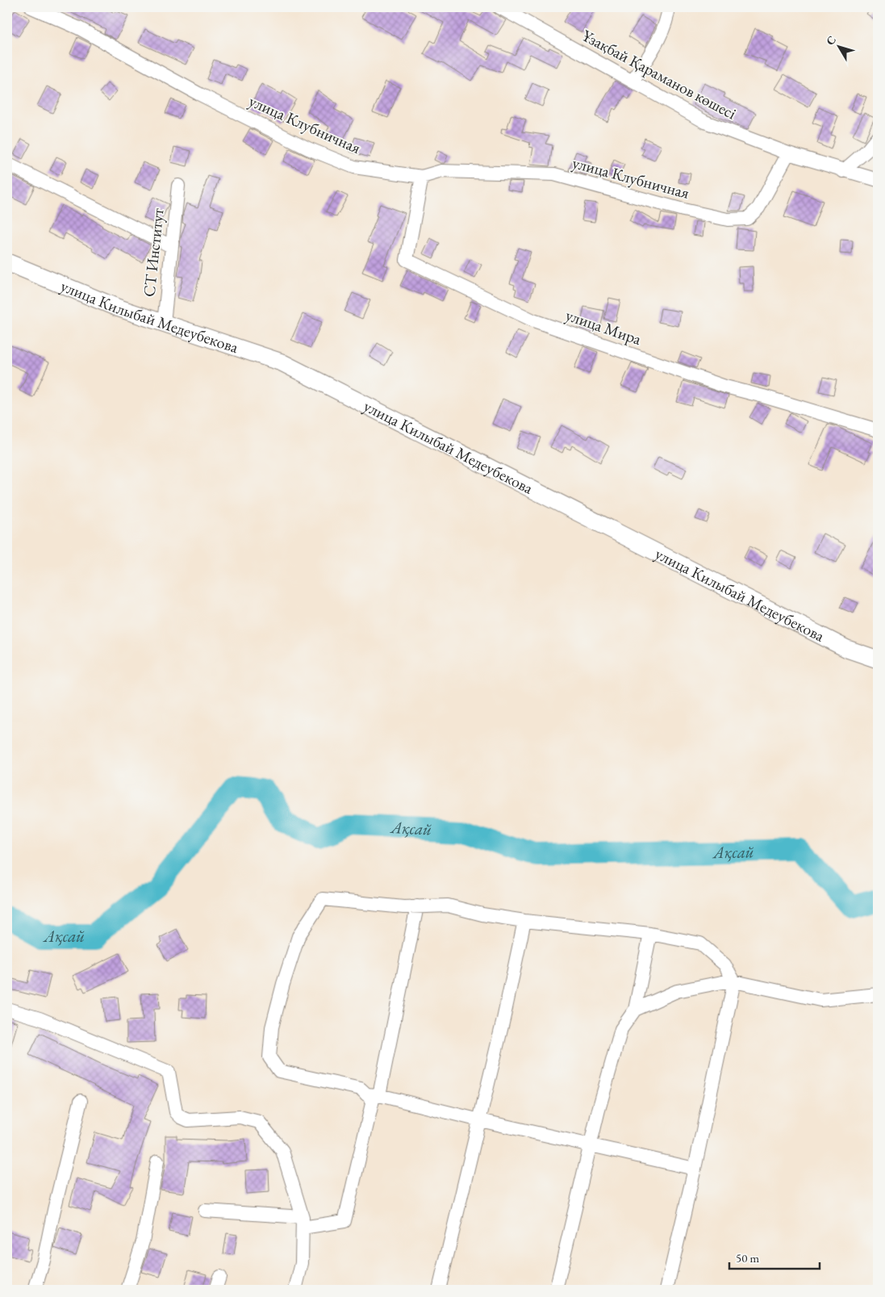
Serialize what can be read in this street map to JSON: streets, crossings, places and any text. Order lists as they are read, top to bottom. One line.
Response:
{"streets":{"main road":["улица Килыбай Медеубекова"],"street":["Ұзақбай Қараманов көшесі","улица Клубничная","СТ Институт","улица Мира"]},"crossings":[["Ұзақбай Қараманов көшесі","улица Клубничная"],["улица Клубничная","улица Мира"],["СТ Институт","улица Килыбай Медеубекова"]],"water":["Ақсай"],"scale_bar":"50 m","north":"top left"}
